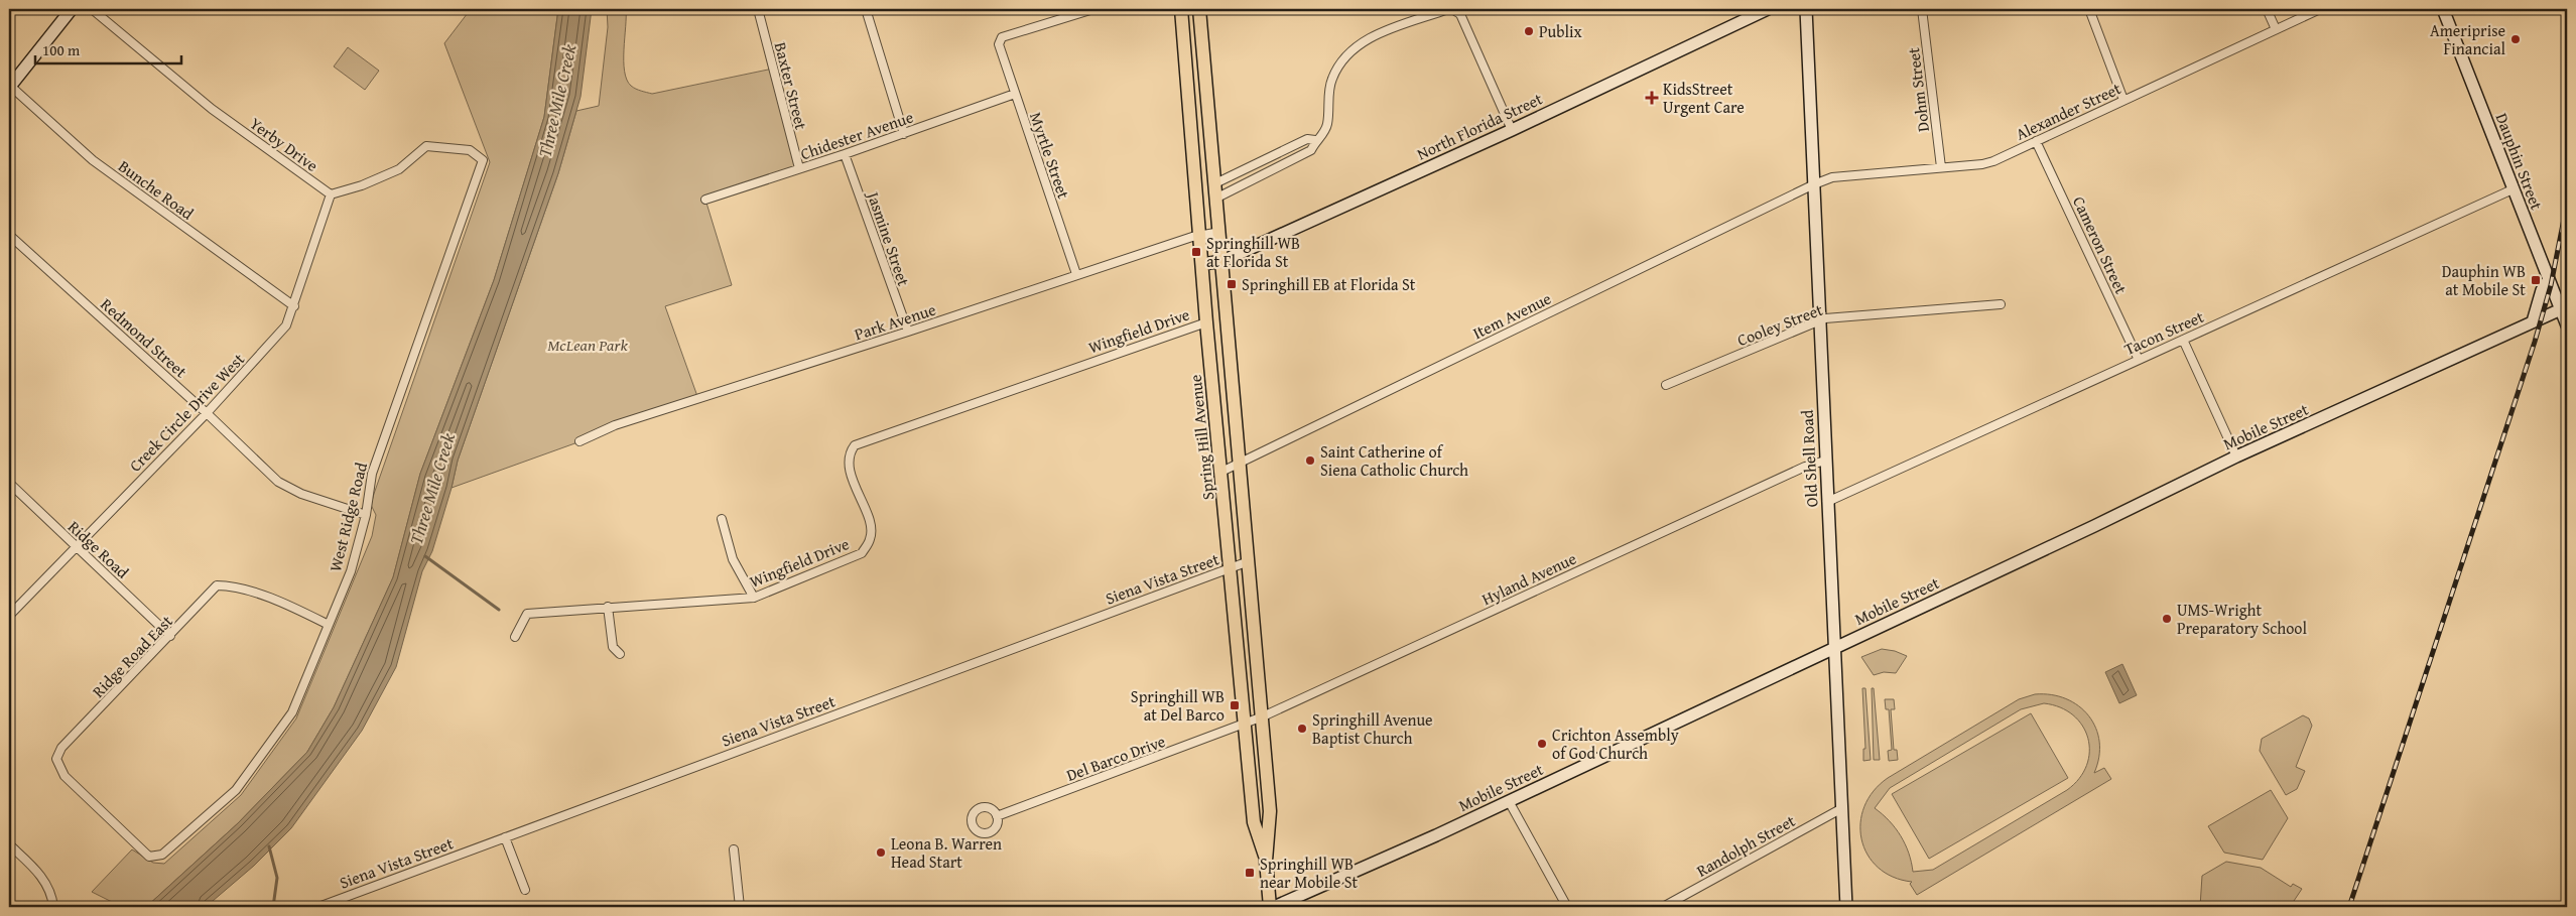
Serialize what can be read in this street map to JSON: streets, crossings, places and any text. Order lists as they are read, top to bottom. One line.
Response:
{"streets":{"main road":["Spring Hill Avenue"],"street":["Baxter Street","Dohm Street","Alexander Street","North Florida Street","Chidester Avenue","Yerby Drive","Myrtle Street","Dauphin Street","Bunche Road","Jasmine Street","Cameron Street","Item Avenue","Park Avenue","Cooley Street","Wingfield Drive","Tacon Street","Redmond Street","Creek Circle Drive West","Mobile Street","Old Shell Road","West Ridge Road","Ridge Road","Siena Vista Street","Hyland Avenue","Ridge Road East","Del Barco Drive","Randolph Street"]},"crossings":[["Baxter Street","Chidester Avenue"],["Dohm Street","Alexander Street"],["Alexander Street","Cameron Street"],["Alexander Street","Item Avenue"],["Alexander Street","Old Shell Road"],["North Florida Street","Spring Hill Avenue"],["Chidester Avenue","Myrtle Street"],["Chidester Avenue","Jasmine Street"],["Yerby Drive","Creek Circle Drive West"],["Yerby Drive","West Ridge Road"],["Myrtle Street","Park Avenue"],["Dauphin Street","Tacon Street"],["Dauphin Street","Mobile Street"],["Bunche Road","Creek Circle Drive West"],["Jasmine Street","Park Avenue"],["Cameron Street","Tacon Street"],["Item Avenue","Spring Hill Avenue"],["Item Avenue","Old Shell Road"],["Park Avenue","Spring Hill Avenue"],["Cooley Street","Old Shell Road"],["Wingfield Drive","Spring Hill Avenue"],["Tacon Street","Old Shell Road"],["Redmond Street","Creek Circle Drive West"],["Redmond Street","West Ridge Road"],["Creek Circle Drive West","West Ridge Road"],["Creek Circle Drive West","Ridge Road"],["Mobile Street","Old Shell Road"],["Spring Hill Avenue","Siena Vista Street"],["Spring Hill Avenue","Hyland Avenue"],["Spring Hill Avenue","Del Barco Drive"],["Old Shell Road","Hyland Avenue"],["Old Shell Road","Randolph Street"],["West Ridge Road","Ridge Road East"],["Ridge Road","Ridge Road East"],["Hyland Avenue","Del Barco Drive"]],"water":["Three Mile Creek"],"parks":["McLean Park"],"places":{"other":["Publix","Ameriprise Financial","Saint Catherine of Siena Catholic Church","UMS-Wright Preparatory School","Springhill Avenue Baptist Church","Crichton Assembly of God Church","Leona B. Warren Head Start"],"health":["KidsStreet Urgent Care"],"transit":["Springhill WB at Florida St","Dauphin WB at Mobile St","Springhill EB at Florida St","Springhill WB at Del Barco","Springhill WB near Mobile St"]},"scale_bar":"100 m"}
